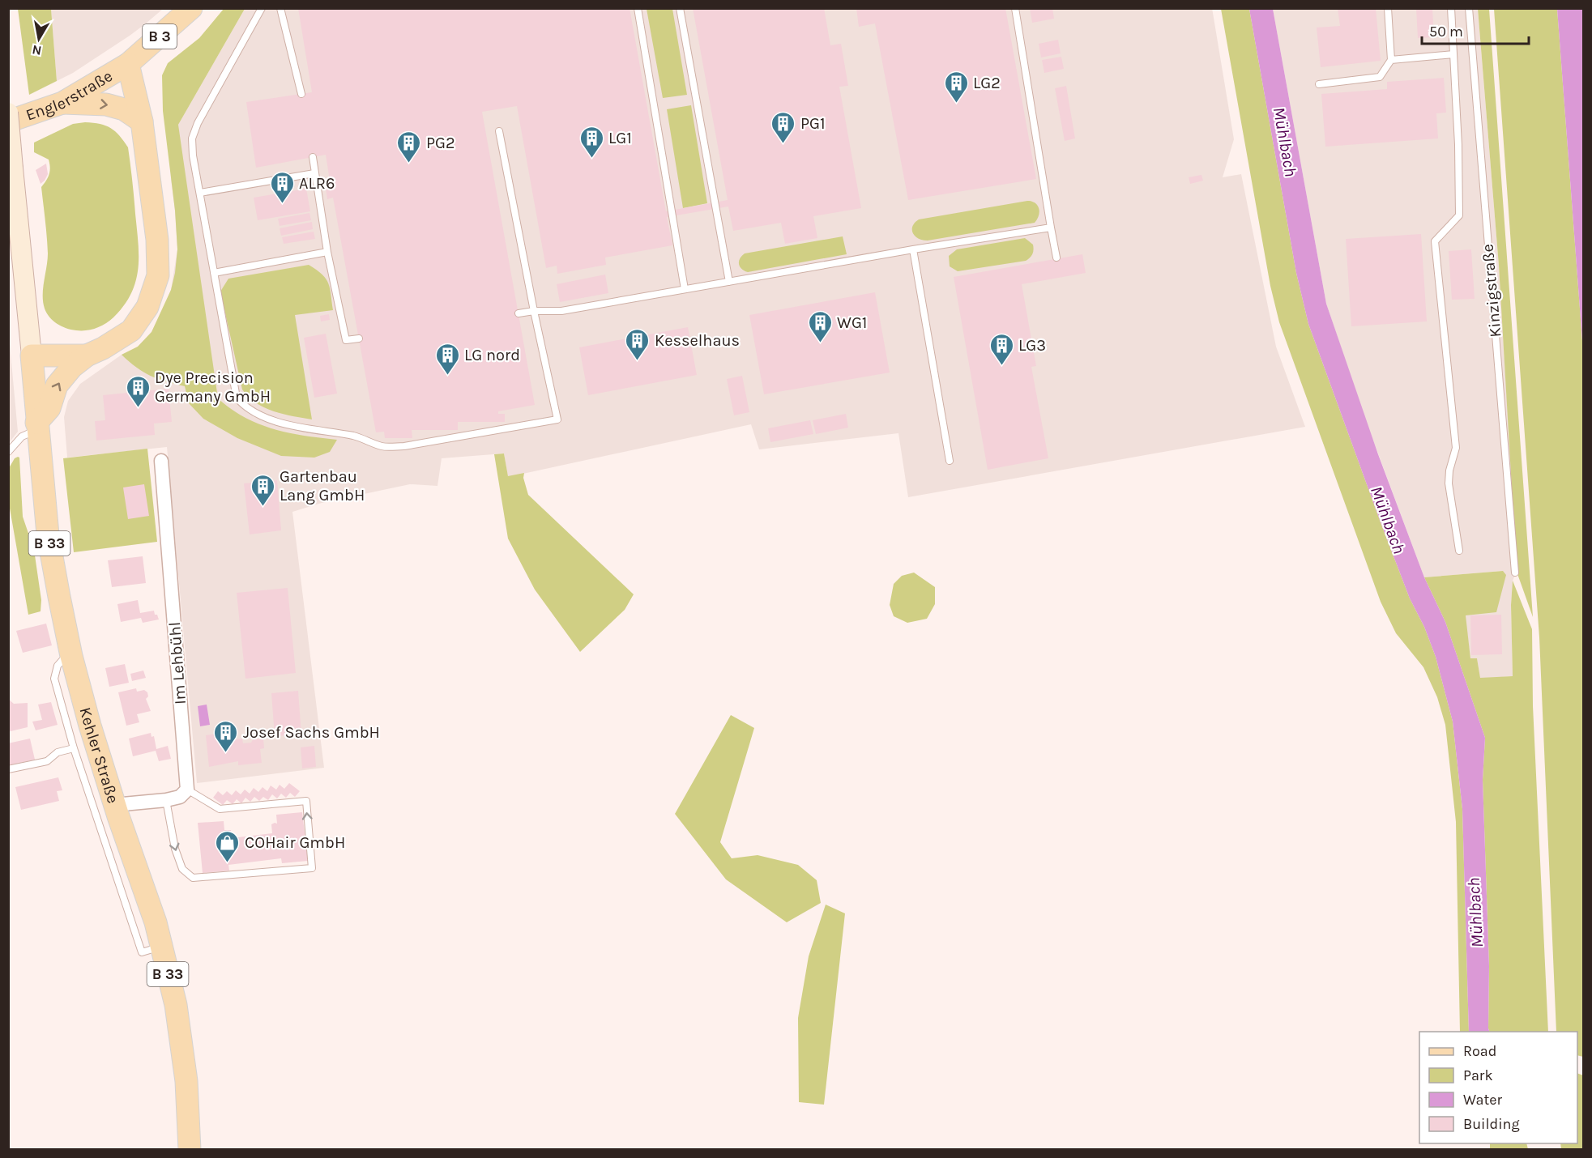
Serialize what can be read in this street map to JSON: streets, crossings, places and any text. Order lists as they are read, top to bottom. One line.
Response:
{"streets":{"main road":["B 3","Englerstraße","B 33","Kehler Straße"],"street":["Im Lehbühl"],"lane":["Kinzigstraße"]},"crossings":[["B 3","Englerstraße"]],"water":["Mühlbach"],"places":{"building":["LG2","PG1","LG1","PG2","ALR6","WG1","Kesselhaus","LG3","LG nord","Dye Precision Germany GmbH","Gartenbau Lang GmbH","Josef Sachs GmbH"],"shop":["COHair GmbH"]},"legend":["Road","Park","Water","Building"],"scale_bar":"50 m","north":"bottom"}
